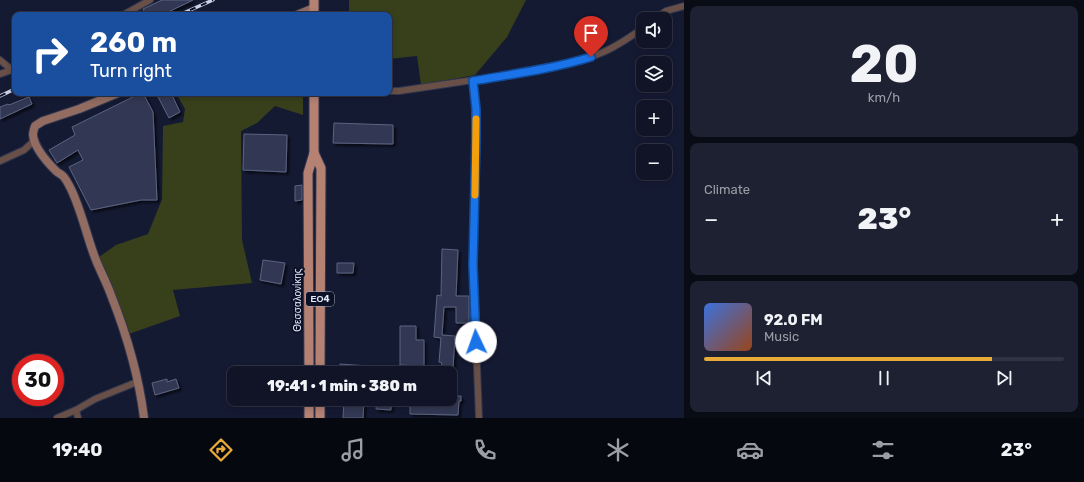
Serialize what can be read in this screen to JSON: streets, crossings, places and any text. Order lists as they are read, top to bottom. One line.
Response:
{"streets":{"main road":["ΕΟ4","Θεσσαλονίκης"]},"crossings":[["ΕΟ4","Θεσσαλονίκης"]],"page":{"tile":[["20","km/h"],"Climate"],"map_buttons":["+","−"],"turn":["260 m","Turn right"],"heat":["−","23°","+"],"song":["92.0 FM","Music"],"limit":"30","trip":"19:41 · 1 min · 380 m","tabs":["19:40","23°"]}}
